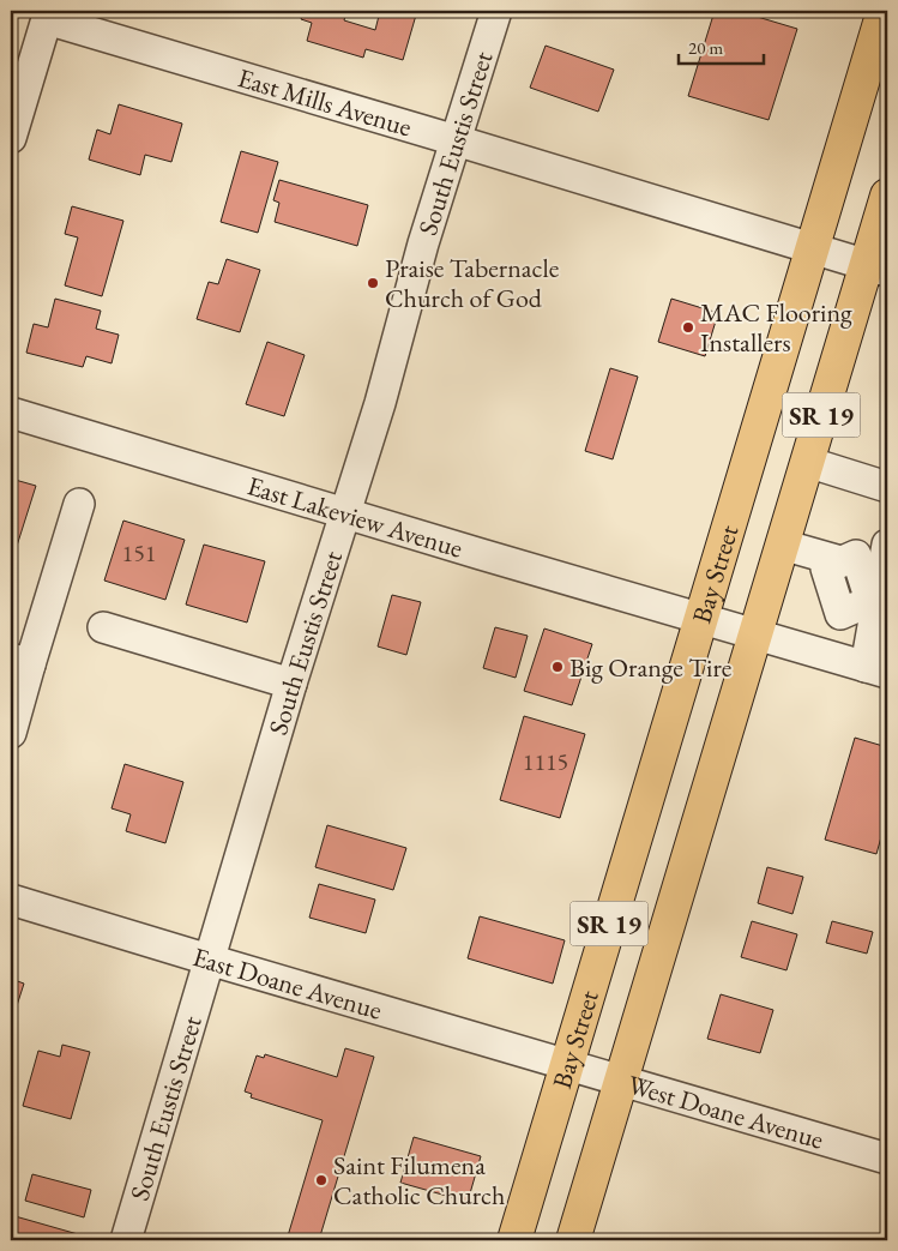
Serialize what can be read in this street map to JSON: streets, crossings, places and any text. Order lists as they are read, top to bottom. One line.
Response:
{"streets":{"main road":["SR 19","Bay Street"],"street":["East Mills Avenue","South Eustis Street","East Lakeview Avenue","East Doane Avenue","West Doane Avenue"]},"crossings":[["East Mills Avenue","South Eustis Street"],["East Mills Avenue","Bay Street"],["South Eustis Street","East Lakeview Avenue"],["South Eustis Street","East Doane Avenue"],["East Lakeview Avenue","Bay Street"],["Bay Street","East Doane Avenue"],["Bay Street","West Doane Avenue"],["East Doane Avenue","West Doane Avenue"]],"places":["Praise Tabernacle Church of God","MAC Flooring Installers","Big Orange Tire","Saint Filumena Catholic Church"],"house_numbers":["151","1115"],"scale_bar":"20 m"}
